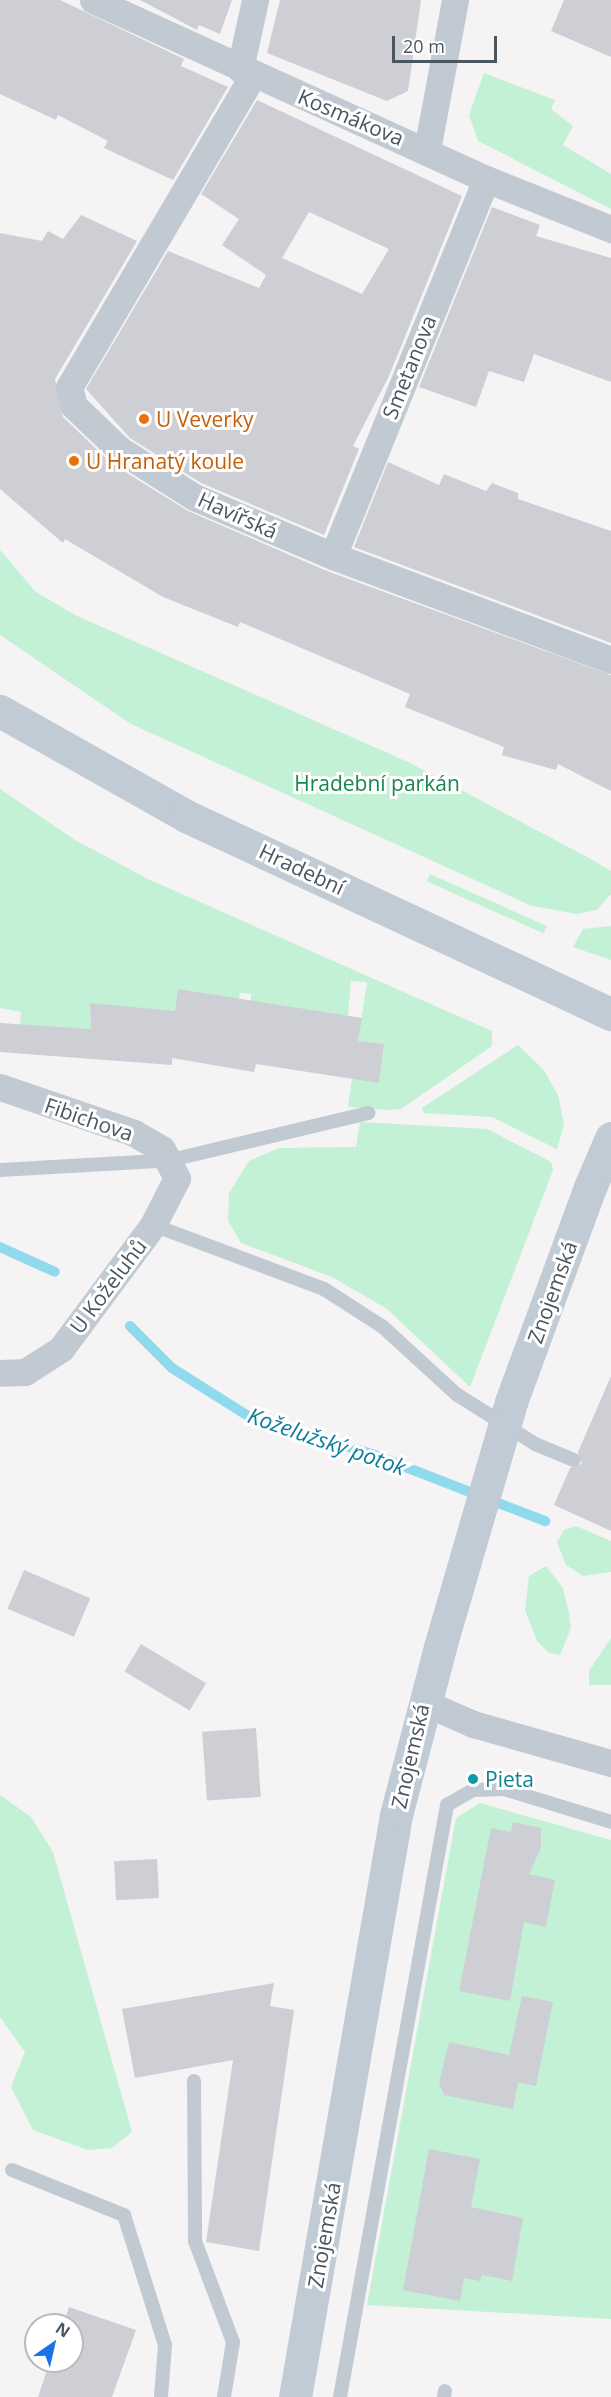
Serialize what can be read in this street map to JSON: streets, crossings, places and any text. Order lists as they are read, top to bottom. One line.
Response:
{"streets":{"main road":["Hradební","Znojemská"],"street":["Kosmákova","Smetanova","Havířská","Fibichova","U Koželuhů"]},"crossings":[["Kosmákova","Smetanova"],["Kosmákova","Havířská"],["Smetanova","Havířská"],["Fibichova","U Koželuhů"]],"water":["Koželužský potok"],"parks":["Hradební parkán"],"places":["U Veverky","U Hranatý koule","Pieta"],"scale_bar":"20 m","north":"top right"}
